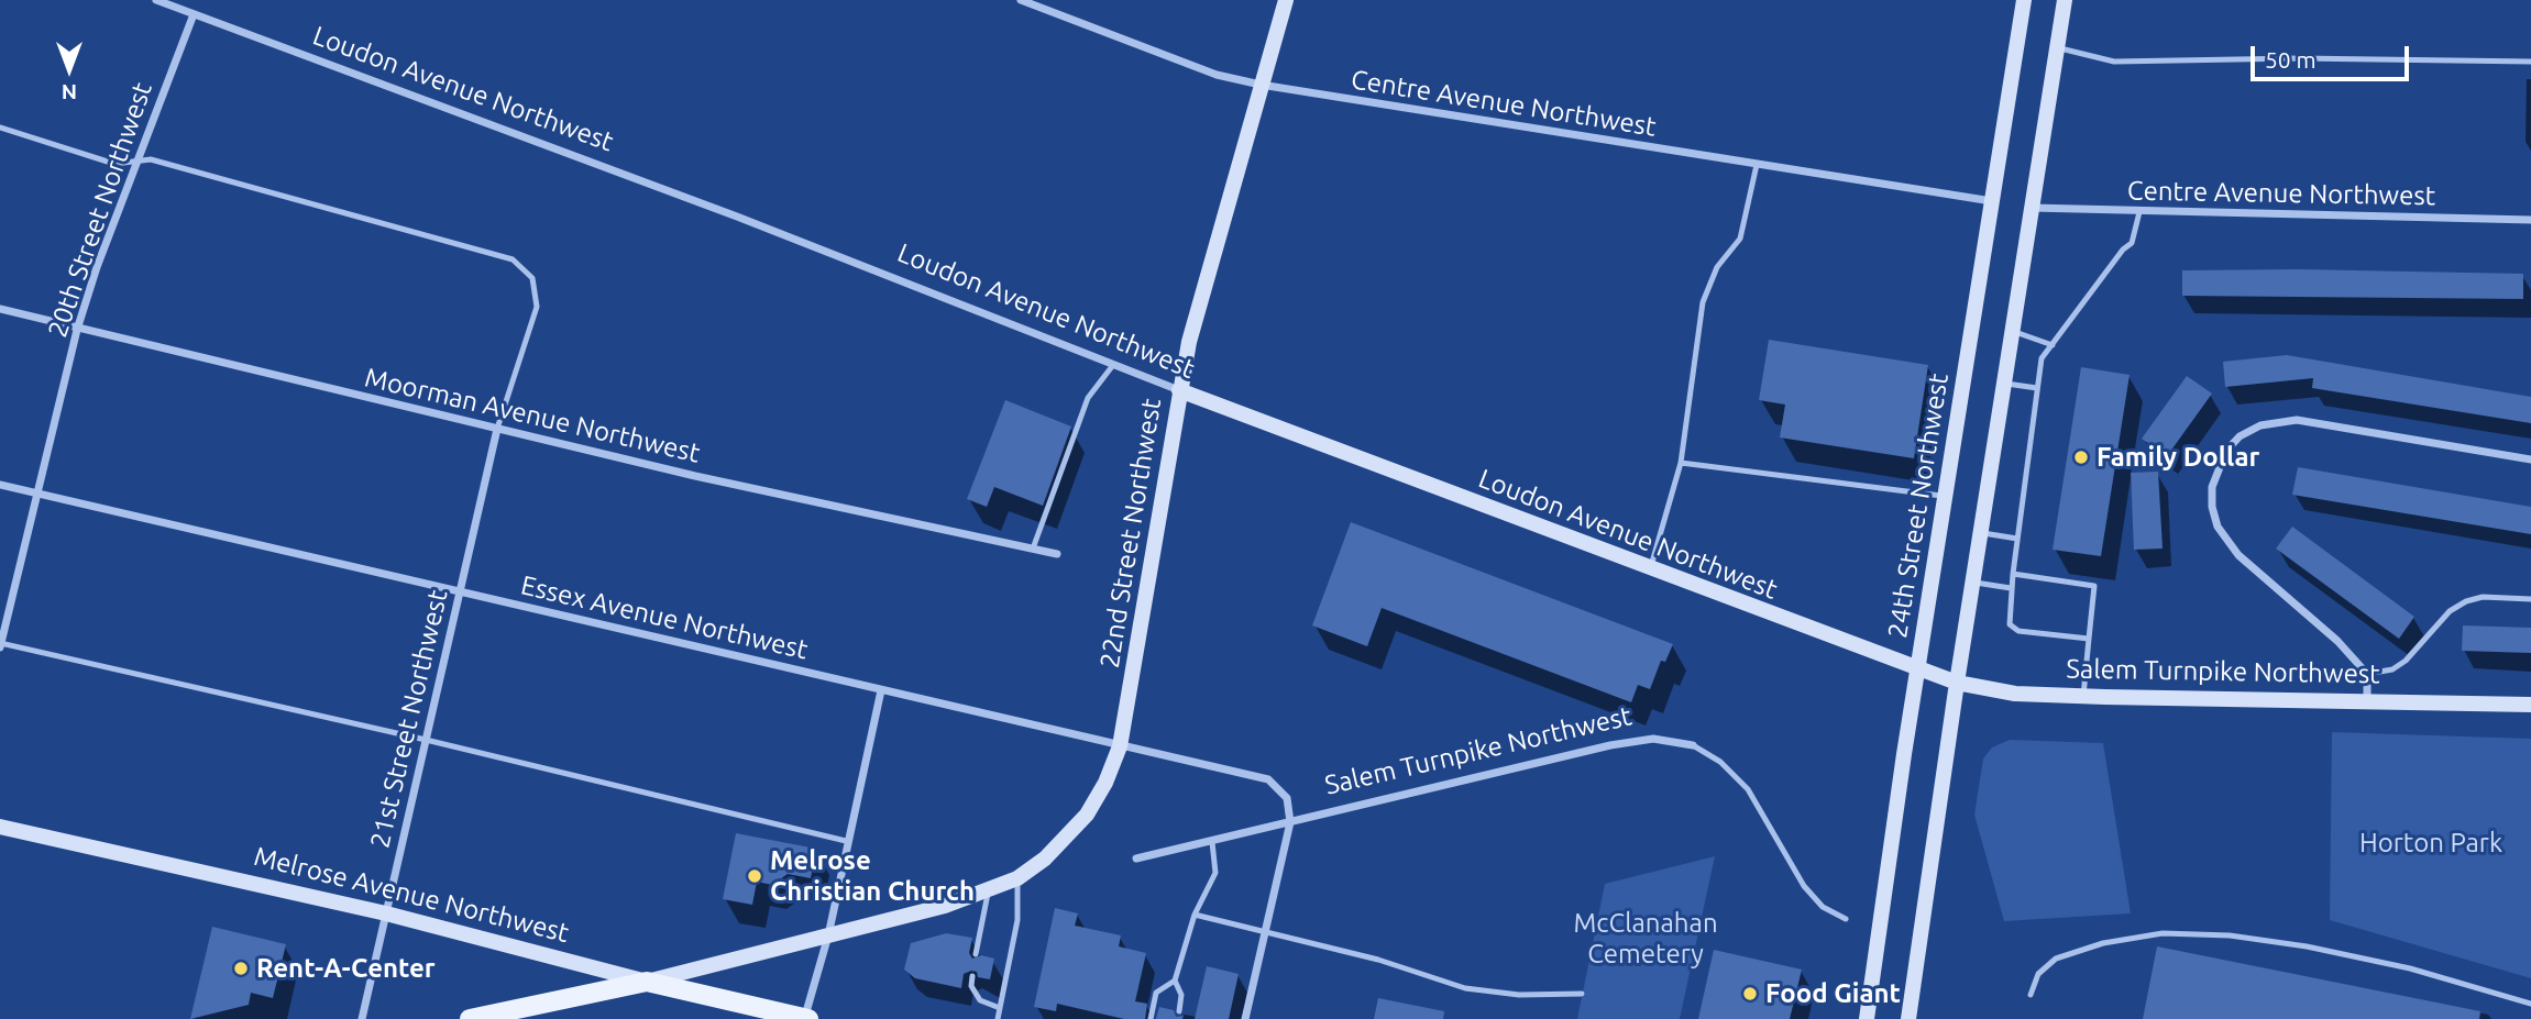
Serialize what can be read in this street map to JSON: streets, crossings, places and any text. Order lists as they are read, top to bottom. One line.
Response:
{"streets":{"main road":["Melrose Avenue Northwest"],"street":["Loudon Avenue Northwest","Centre Avenue Northwest","20th Street Northwest","Moorman Avenue Northwest","24th Street Northwest","22nd Street Northwest","Essex Avenue Northwest","Salem Turnpike Northwest","21st Street Northwest"]},"crossings":[["Loudon Avenue Northwest","20th Street Northwest"],["Loudon Avenue Northwest","24th Street Northwest"],["Loudon Avenue Northwest","22nd Street Northwest"],["Loudon Avenue Northwest","Salem Turnpike Northwest"],["Centre Avenue Northwest","24th Street Northwest"],["Centre Avenue Northwest","22nd Street Northwest"],["20th Street Northwest","Moorman Avenue Northwest"],["20th Street Northwest","Essex Avenue Northwest"],["Moorman Avenue Northwest","21st Street Northwest"],["24th Street Northwest","Salem Turnpike Northwest"],["22nd Street Northwest","Essex Avenue Northwest"],["Essex Avenue Northwest","Salem Turnpike Northwest"],["Essex Avenue Northwest","21st Street Northwest"],["21st Street Northwest","Melrose Avenue Northwest"]],"parks":["Horton Park","McClanahan Cemetery"],"places":["Family Dollar","Melrose Christian Church","Rent-A-Center","Food Giant"],"scale_bar":"50 m","north":"bottom"}
